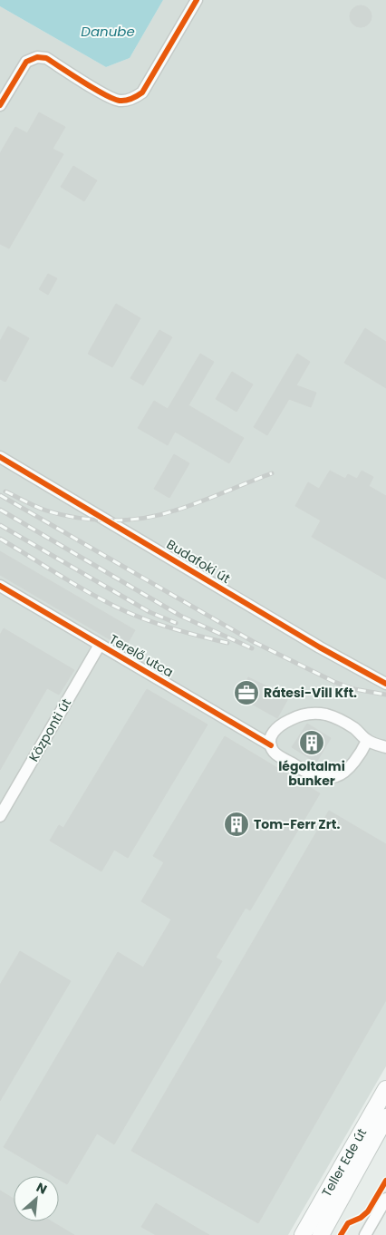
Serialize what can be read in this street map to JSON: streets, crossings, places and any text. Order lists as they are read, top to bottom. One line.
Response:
{"streets":{"main road":["Teller Ede út"],"street":["Budafoki út","Terelő utca","Központi út"]},"crossings":[["Terelő utca","Központi út"]],"water":["Danube"],"places":{"office":["Rátesi-Vill Kft."],"building":["légoltalmi bunker","Tom-Ferr Zrt."]},"north":"top right"}
